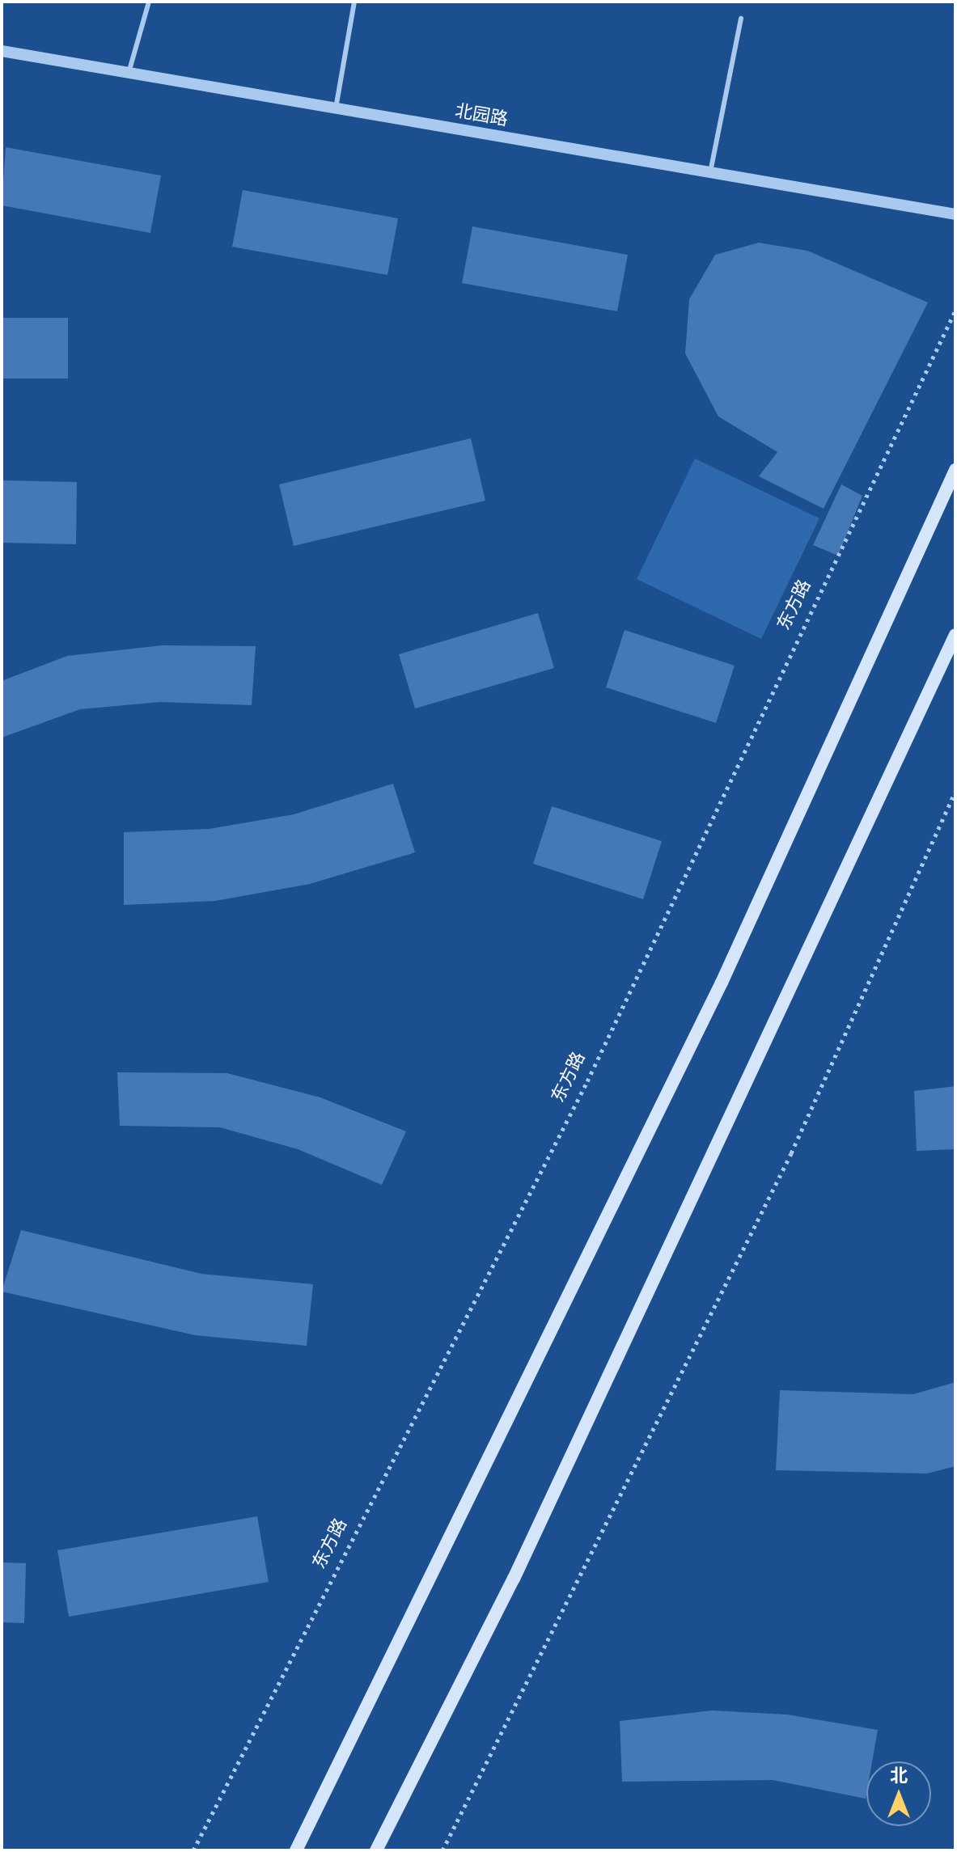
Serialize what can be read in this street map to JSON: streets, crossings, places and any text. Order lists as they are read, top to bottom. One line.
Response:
{"streets":{"street":["北园路"],"path":["东方路"]},"north":"top"}
